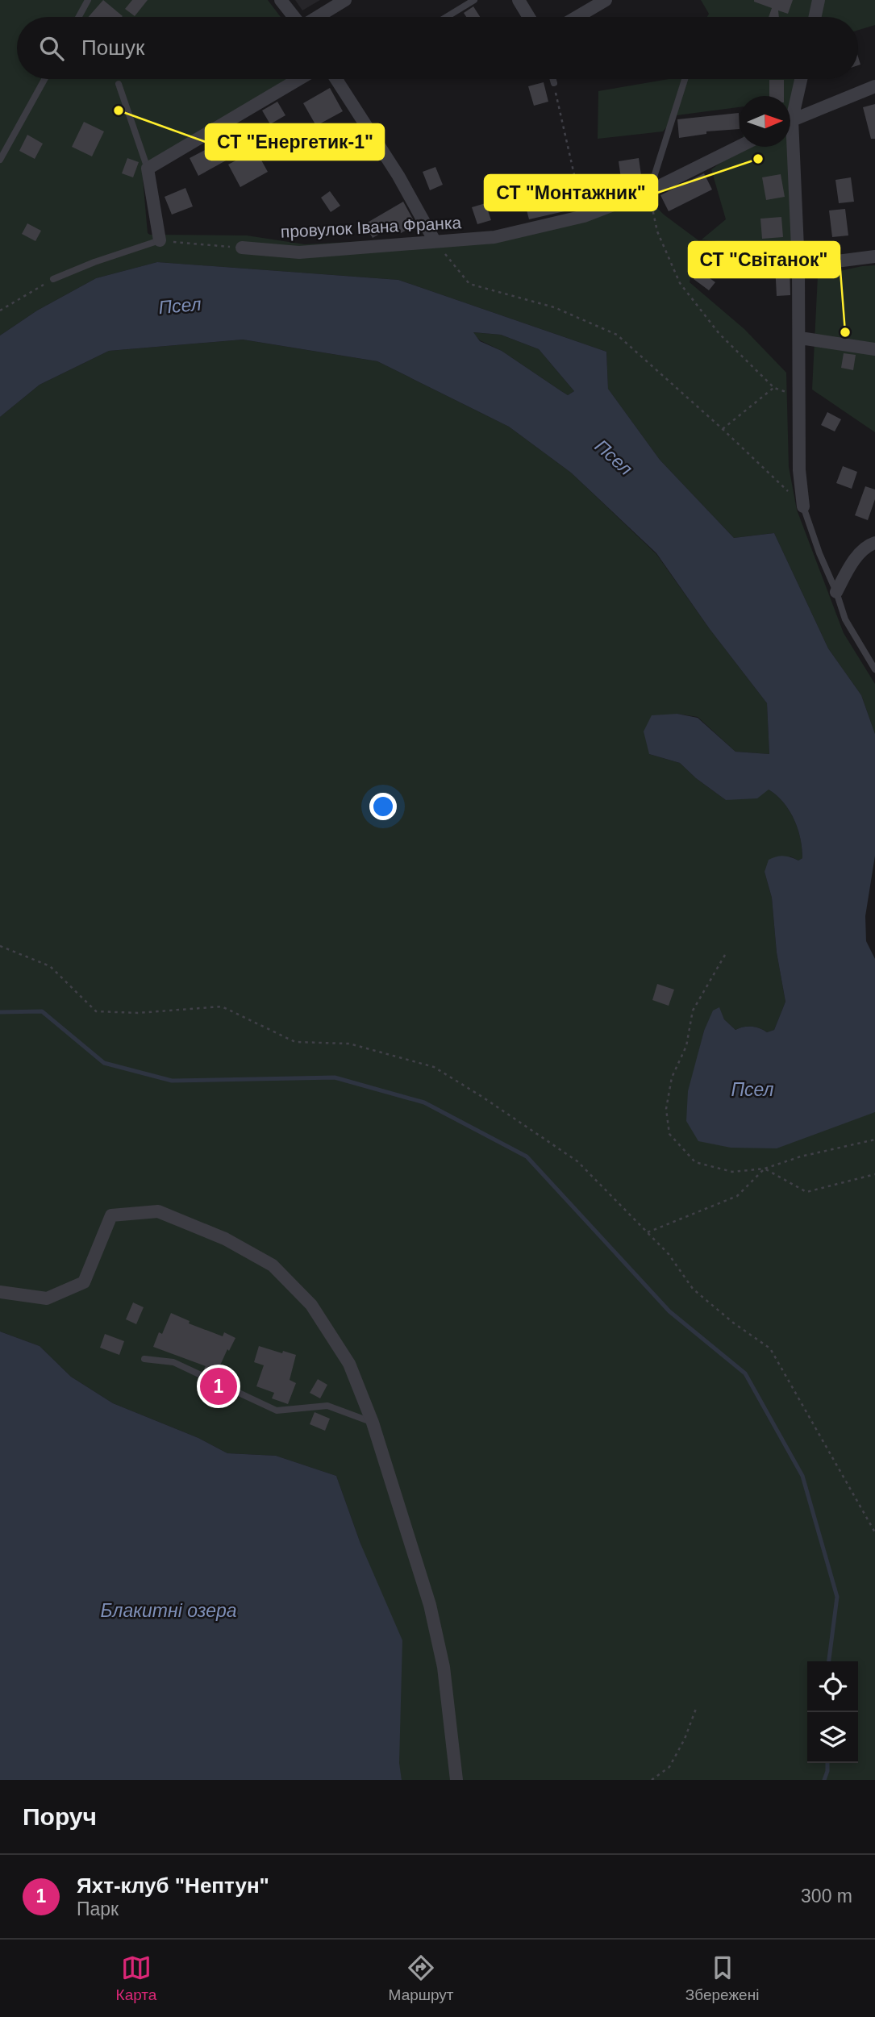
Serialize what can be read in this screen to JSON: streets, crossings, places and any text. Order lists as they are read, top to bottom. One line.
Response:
{"streets":{"street":["провулок Івана Франка"]},"water":["Псел","Блакитні озера"],"places":["СТ \"Енергетик-1\"","СТ \"Монтажник\"","СТ \"Світанок\""],"north":"right","page":{"search":"Пошук","pins":"1","heading":"Поруч","list":[{"mark":"1","name":"Яхт-клуб \"Нептун\"","note":"Парк","value":"300 m"}],"nav":["Карта","Маршрут","Збережені"]}}
